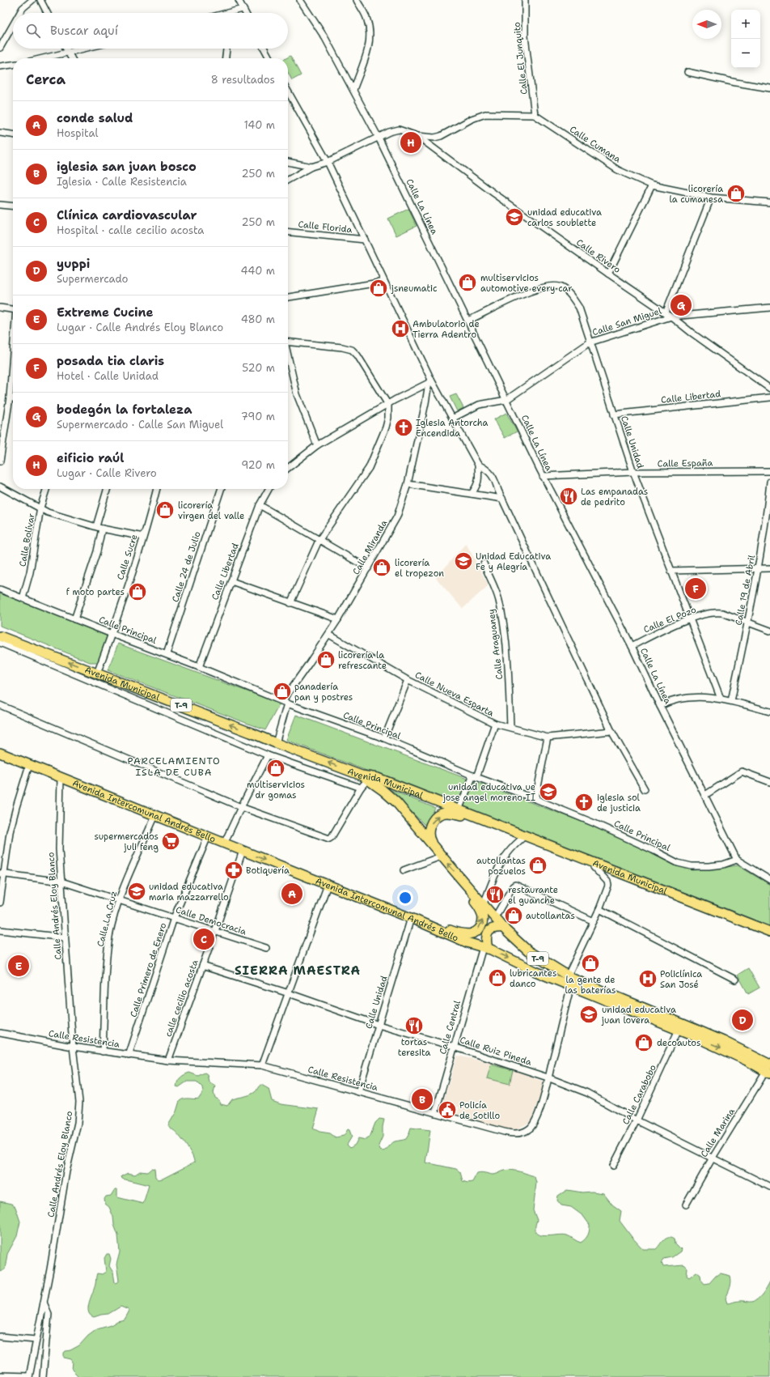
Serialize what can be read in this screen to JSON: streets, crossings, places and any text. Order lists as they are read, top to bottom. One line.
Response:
{"streets":{"highway":["Avenida Municipal","T-9","Avenida Intercomunal Andrés Bello"],"street":["Calle El Junquito","Calle Cumana","Calle La Línea","Calle Florida","Calle Rivero","Calle San Miguel","Calle Libertad","Calle Unidad","Calle España","Calle Bolívar","Calle Miranda","Calle Sucre","Calle 24 de Julio","Calle 19 de Abril","Calle El Pozo","Calle Principal","Calle Araguaney","Calle Nueva Esparta","Calle Andrés Eloy Blanco","Calle La Cruz","Calle Democracia","Calle Primero de Enero","calle cecilio acosta","Calle Central","Calle Resistencia","Calle Ruiz Pineda","Calle Carabobo","Calle Marina"]},"crossings":[["Calle El Junquito","Calle Cumana"],["Calle La Línea","Calle San Miguel"],["Calle La Línea","Calle Unidad"],["Calle La Línea","Calle España"],["Calle La Línea","Calle El Pozo"],["Calle La Línea","Calle Principal"],["Calle Rivero","Calle San Miguel"],["Calle San Miguel","Calle Unidad"],["Calle Libertad","Calle Unidad"],["Calle Libertad","Calle Principal"],["Calle Unidad","Calle España"],["Calle Unidad","Calle El Pozo"],["Calle Unidad","T-9"],["Calle Unidad","Avenida Intercomunal Andrés Bello"],["Calle Unidad","Calle Resistencia"],["Calle Unidad","Calle Ruiz Pineda"],["Calle Bolívar","Calle Principal"],["Calle Miranda","Calle Principal"],["Calle Miranda","Avenida Municipal"],["Calle Miranda","Calle Nueva Esparta"],["Calle Sucre","Calle Principal"],["Calle Sucre","Avenida Municipal"],["Calle 24 de Julio","Calle Principal"],["Calle 19 de Abril","Calle El Pozo"],["Calle Araguaney","Calle Nueva Esparta"],["Avenida Municipal","T-9"],["T-9","Avenida Intercomunal Andrés Bello"],["T-9","Calle Marina"],["Avenida Intercomunal Andrés Bello","Calle Andrés Eloy Blanco"],["Avenida Intercomunal Andrés Bello","Calle La Cruz"],["Avenida Intercomunal Andrés Bello","Calle Primero de Enero"],["Avenida Intercomunal Andrés Bello","calle cecilio acosta"],["Avenida Intercomunal Andrés Bello","Calle Central"],["Avenida Intercomunal Andrés Bello","Calle Resistencia"],["Avenida Intercomunal Andrés Bello","Calle Carabobo"],["Avenida Intercomunal Andrés Bello","Calle Marina"],["Calle Andrés Eloy Blanco","Calle Democracia"],["Calle Andrés Eloy Blanco","Calle Resistencia"],["Calle La Cruz","Calle Democracia"],["Calle La Cruz","Calle Resistencia"],["Calle Democracia","Calle Primero de Enero"],["Calle Democracia","calle cecilio acosta"],["Calle Primero de Enero","Calle Resistencia"],["calle cecilio acosta","Calle Resistencia"],["calle cecilio acosta","Calle Ruiz Pineda"],["Calle Central","Calle Resistencia"],["Calle Central","Calle Ruiz Pineda"],["Calle Resistencia","Calle Ruiz Pineda"],["Calle Ruiz Pineda","Calle Carabobo"],["Calle Ruiz Pineda","Calle Marina"]],"districts":["PARCELAMIENTO ISLA DE CUBA","SIERRA MAESTRA"],"places":{"shop":["licorería la cumanesa","multiservicios automotive every car","jsneumatic","licorería virgen del valle","licorería el tropezon","f moto partes","licorería la refrescante","panadería pan y postres","multiservicios dr gomas","autollantas pozuelos","autollantas","la gente de las baterías","lubricantes danco","decoautos"],"school or university":["unidad educativa carlos soublette","Unidad Educativa Fe y Alegría","unidad educativa ue jose angel moreno II","unidad educativa maria mazzarrello","unidad educativa juan lovera"],"hospital":["Ambulatorio de Tierra Adentro","Policlínica San José"],"church":["Iglesia Antorcha Encendida","iglesia sol de justicia"],"restaurant":["Las empanadas de pedrito","restaurante el guanche","tortas teresita"],"supermarket":["supermercados juli feng"],"pharmacy":["Botiquería"],"public building":["Policía de Sotillo"]},"north":"left","page":{"map_buttons":["+","−"],"search":"Buscar aquí","heading":["Cerca","8 resultados"],"list":[{"mark":"A","name":"conde salud","note":"Hospital","value":"140 m"},{"mark":"B","name":"iglesia san juan bosco","note":"Iglesia · Calle Resistencia","value":"250 m"},{"mark":"C","name":"Clínica cardiovascular","note":"Hospital · calle cecilio acosta","value":"250 m"},{"mark":"D","name":"yuppi","note":"Supermercado","value":"440 m"},{"mark":"E","name":"Extreme Cucine","note":"Lugar · Calle Andrés Eloy Blanco","value":"480 m"},{"mark":"F","name":"posada tia claris","note":"Hotel · Calle Unidad","value":"520 m"},{"mark":"G","name":"bodegón la fortaleza","note":"Supermercado · Calle San Miguel","value":"790 m"},{"mark":"H","name":"eificio raúl","note":"Lugar · Calle Rivero","value":"920 m"}],"pins":["H","G","F","A","C","E","D","B"]}}
